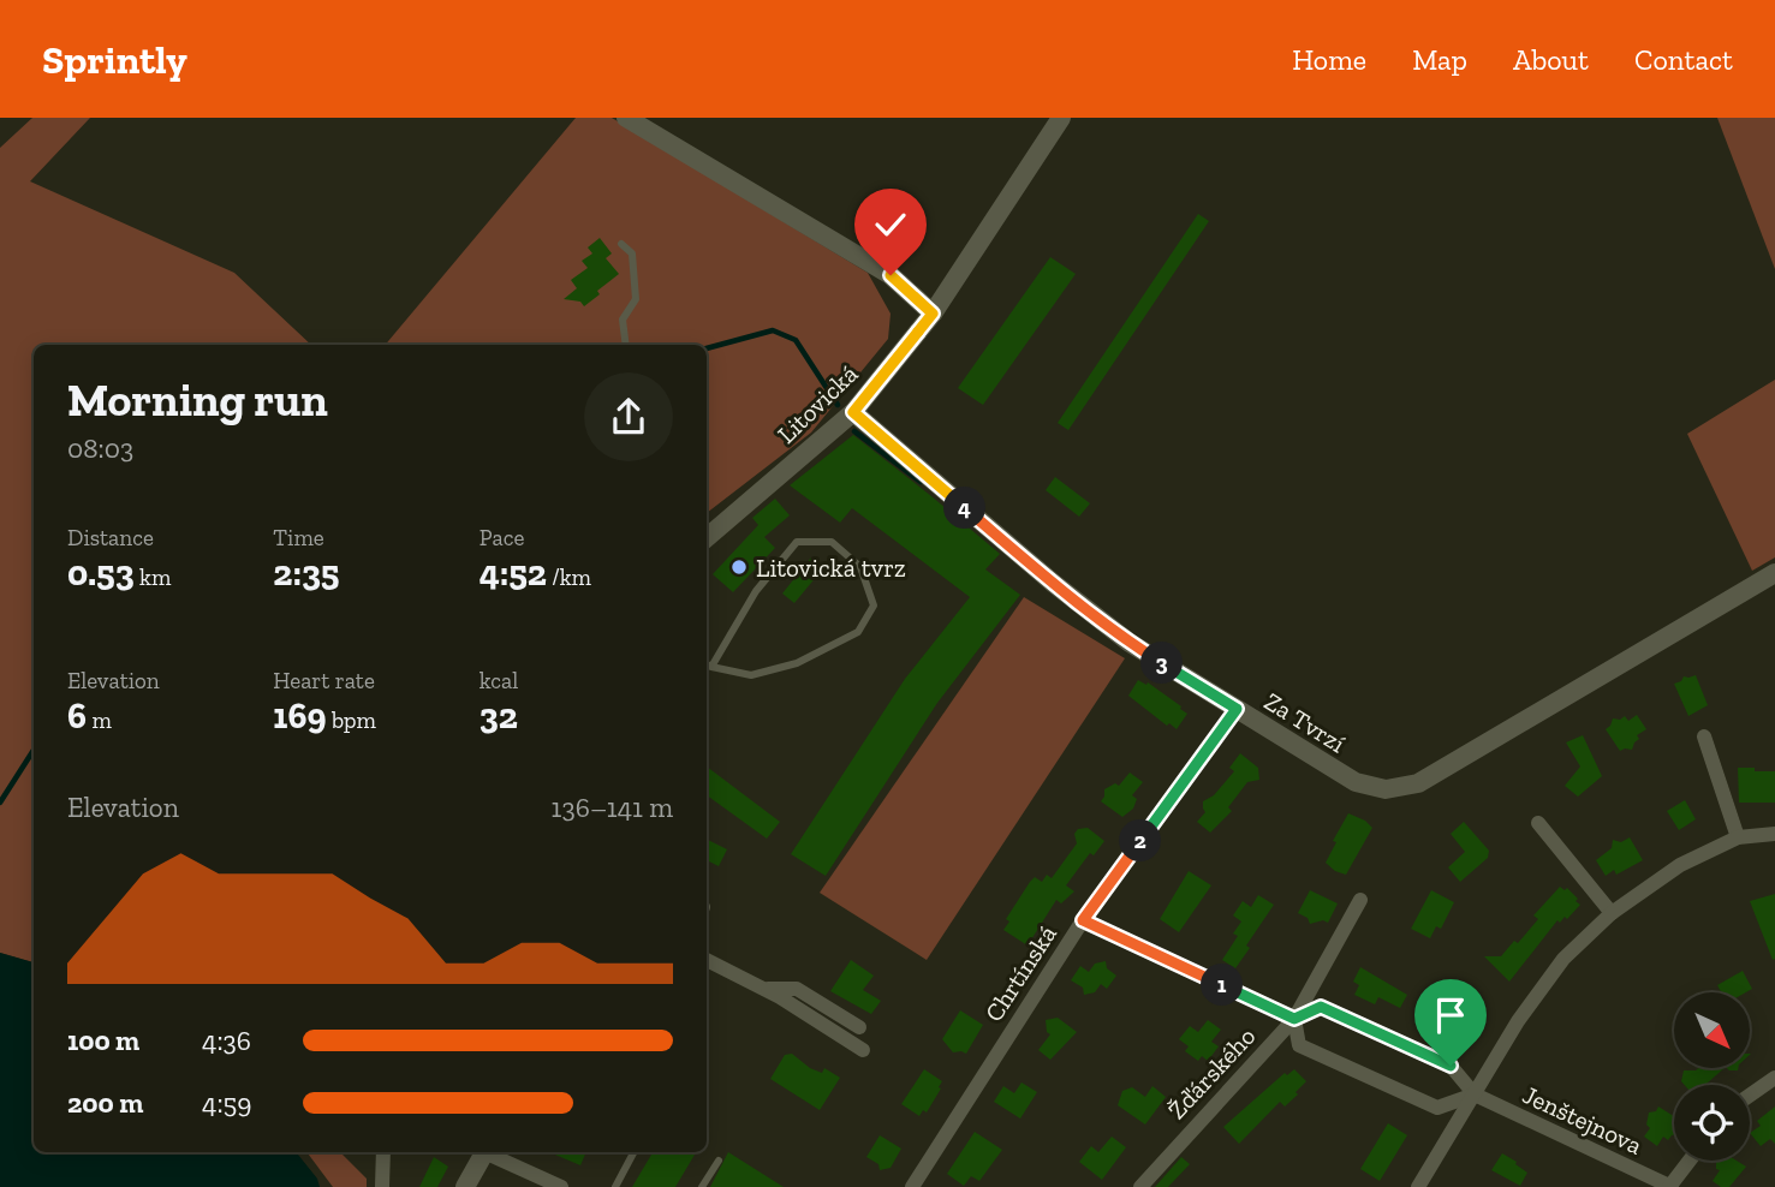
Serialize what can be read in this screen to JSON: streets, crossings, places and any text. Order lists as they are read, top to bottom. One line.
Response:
{"streets":{"street":["Litovická","Za Tvrzí","Chrtínská","Žďárského","Jenštejnova"]},"crossings":[["Litovická","Za Tvrzí"],["Za Tvrzí","Chrtínská"],["Žďárského","Jenštejnova"]],"places":["Litovická tvrz"],"north":"bottom right","page":{"header":"Sprintly","nav":["Home","Map","About","Contact"],"heading":["Morning run","08:03"],"pins":["4","3","2","1"],"stats":[["Distance","0.53 km"],["Time","2:35"],["Pace","4:52 /km"],["Elevation","6 m"],["Heart rate","169 bpm"],["kcal","32"]],"chart":["Elevation","136–141 m"],"list":[{"name":"100 m","note":"4:36"},{"name":"200 m","note":"4:59"}]}}
